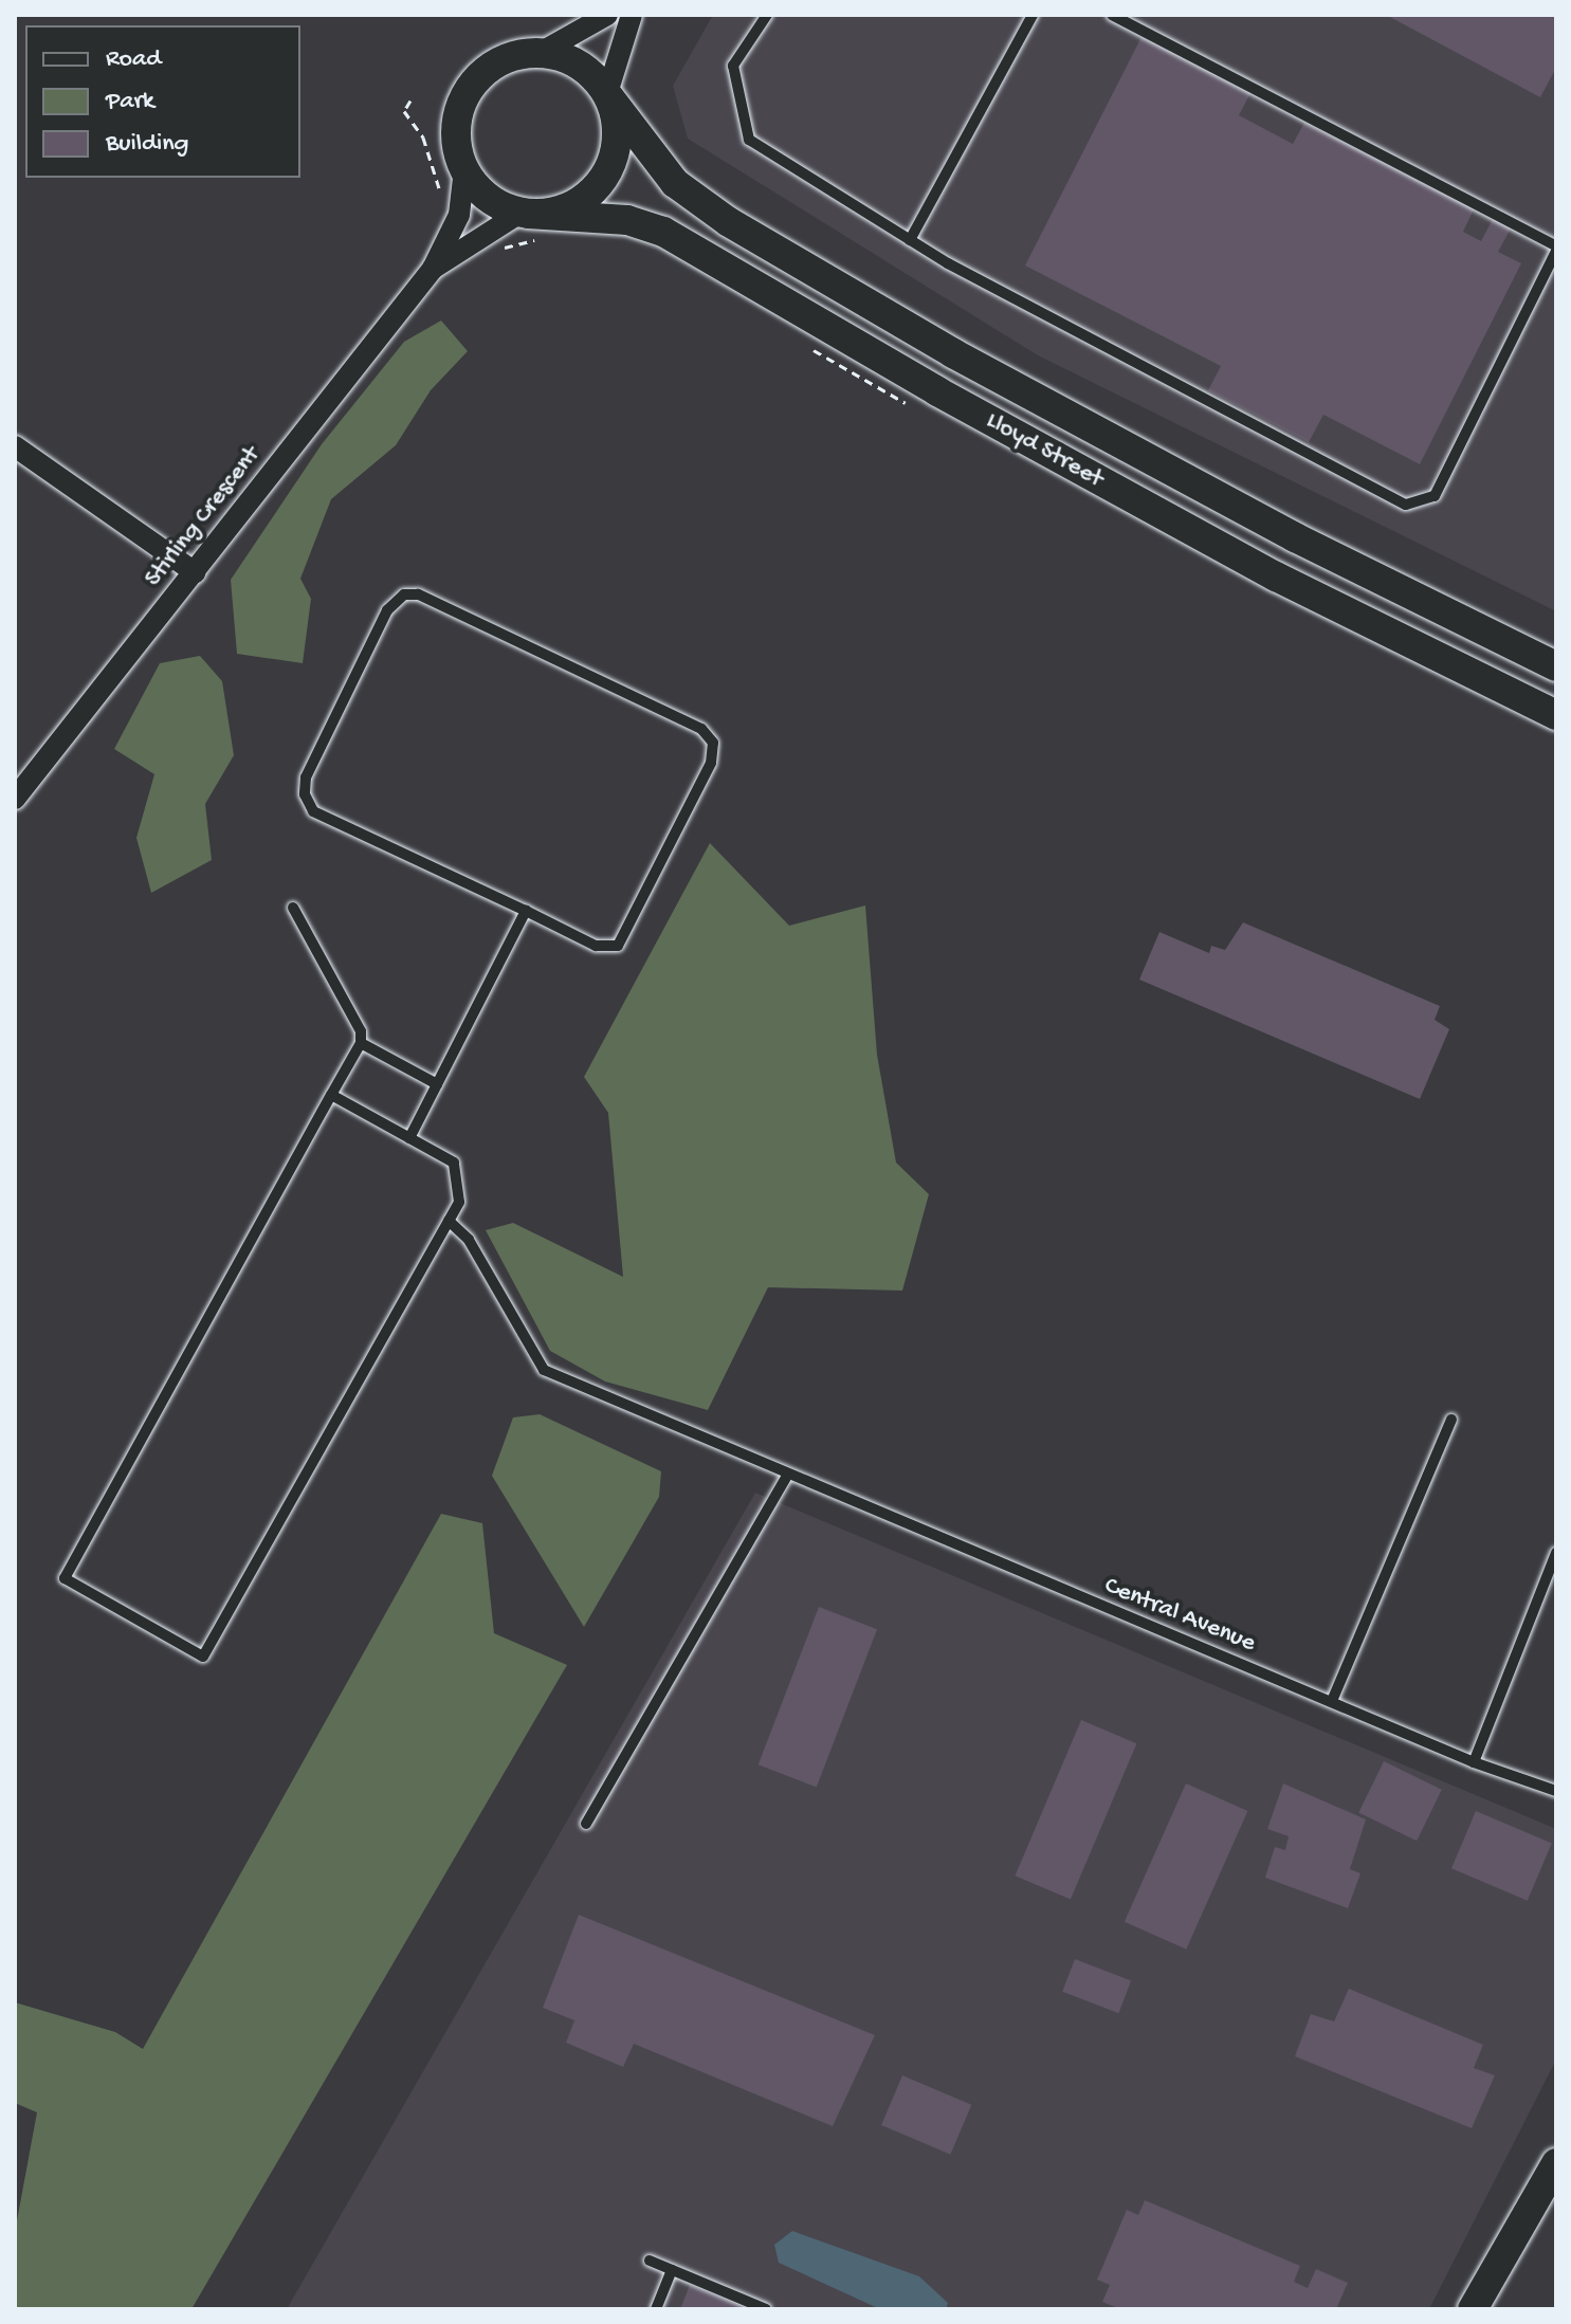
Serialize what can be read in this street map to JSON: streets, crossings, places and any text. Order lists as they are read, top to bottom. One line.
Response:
{"streets":{"main road":["Lloyd Street"],"street":["Stirling Crescent"],"lane":["Central Avenue"]},"crossings":[["Lloyd Street","Stirling Crescent"]],"legend":["Road","Park","Building"]}
